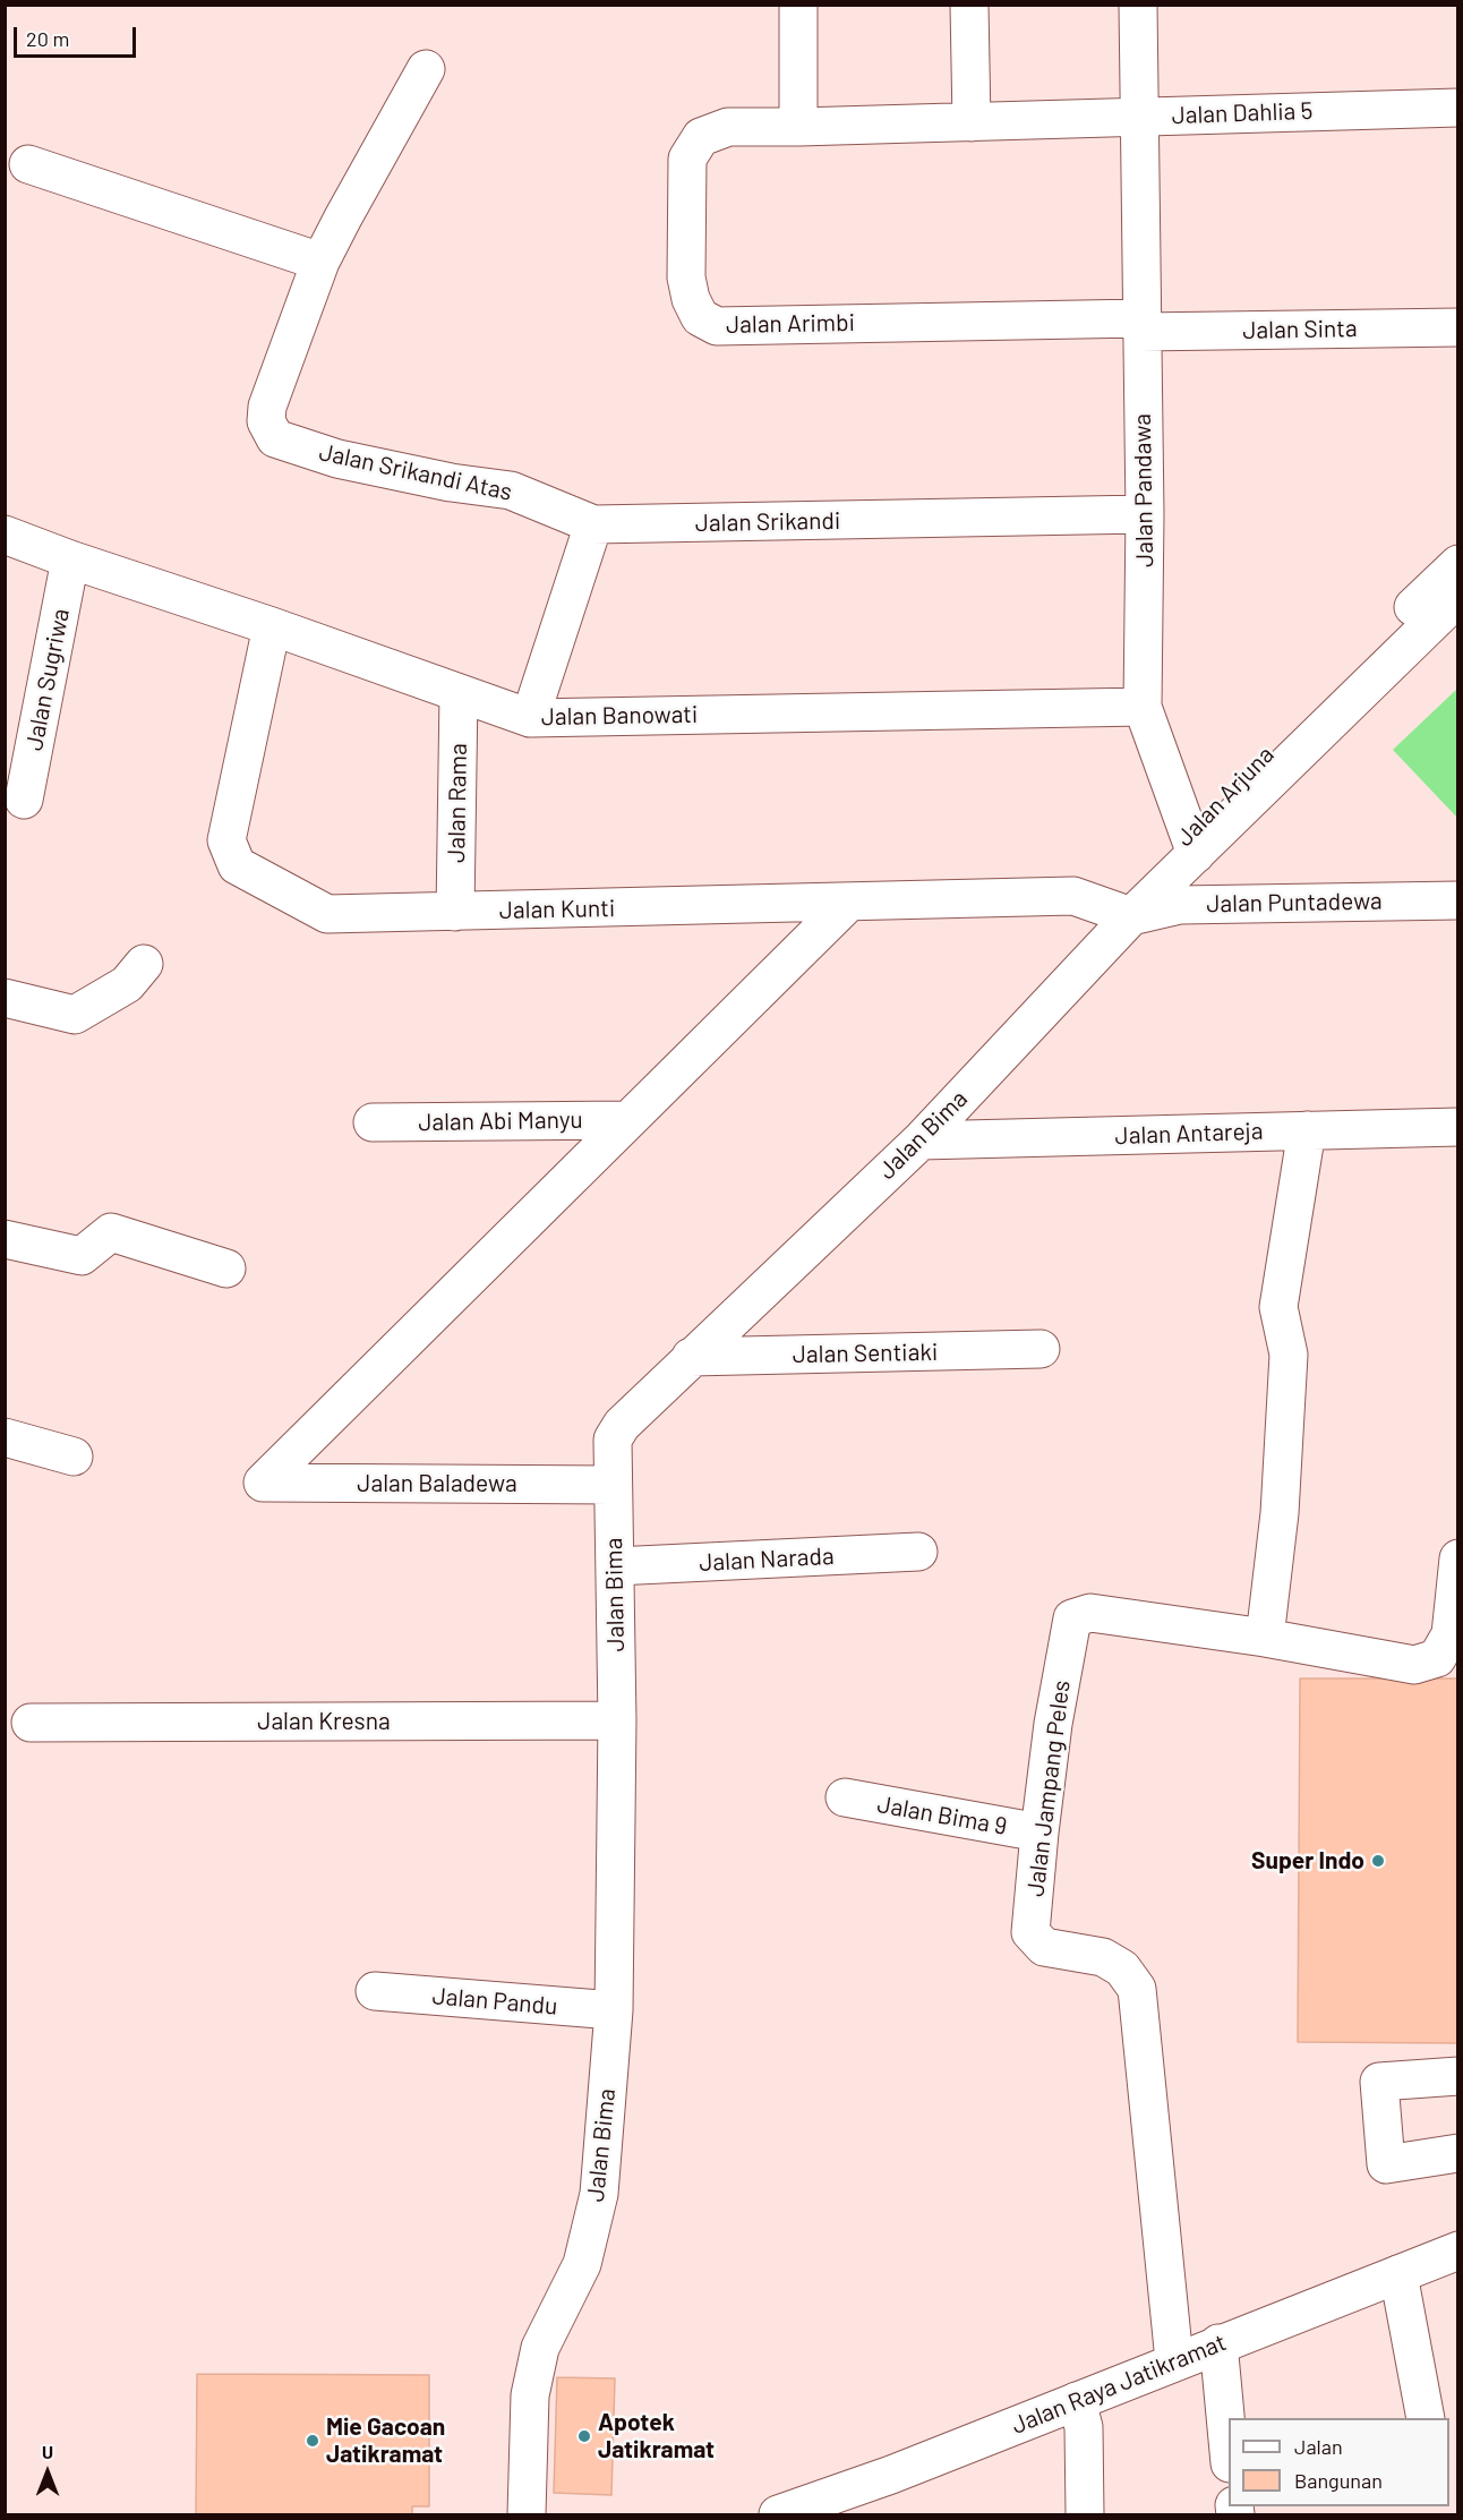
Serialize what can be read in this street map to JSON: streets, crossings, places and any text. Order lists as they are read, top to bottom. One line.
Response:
{"streets":{"street":["Jalan Dahlia 5","Jalan Arimbi","Jalan Sinta","Jalan Srikandi Atas","Jalan Pandawa","Jalan Srikandi","Jalan Sugriwa","Jalan Banowati","Jalan Arjuna","Jalan Rama","Jalan Puntadewa","Jalan Kunti","Jalan Abi Manyu","Jalan Antareja","Jalan Bima","Jalan Sentiaki","Jalan Baladewa","Jalan Narada","Jalan Kresna","Jalan Jampang Peles","Jalan Bima 9","Jalan Pandu","Jalan Raya Jatikramat"]},"crossings":[["Jalan Dahlia 5","Jalan Arimbi"],["Jalan Dahlia 5","Jalan Pandawa"],["Jalan Arimbi","Jalan Sinta"],["Jalan Arimbi","Jalan Pandawa"],["Jalan Sinta","Jalan Pandawa"],["Jalan Srikandi Atas","Jalan Srikandi"],["Jalan Pandawa","Jalan Srikandi"],["Jalan Pandawa","Jalan Banowati"],["Jalan Pandawa","Jalan Arjuna"],["Jalan Sugriwa","Jalan Banowati"],["Jalan Banowati","Jalan Rama"],["Jalan Banowati","Jalan Kunti"],["Jalan Arjuna","Jalan Bima"],["Jalan Rama","Jalan Kunti"],["Jalan Puntadewa","Jalan Kunti"],["Jalan Puntadewa","Jalan Bima"],["Jalan Kunti","Jalan Bima"],["Jalan Abi Manyu","Jalan Baladewa"],["Jalan Antareja","Jalan Bima"],["Jalan Bima","Jalan Sentiaki"],["Jalan Bima","Jalan Baladewa"],["Jalan Bima","Jalan Narada"],["Jalan Bima","Jalan Kresna"],["Jalan Bima","Jalan Pandu"],["Jalan Jampang Peles","Jalan Bima 9"],["Jalan Jampang Peles","Jalan Raya Jatikramat"]],"places":["Super Indo","Apotek Jatikramat","Mie Gacoan Jatikramat"],"legend":["Jalan","Bangunan"],"scale_bar":"20 m","north":"top"}
